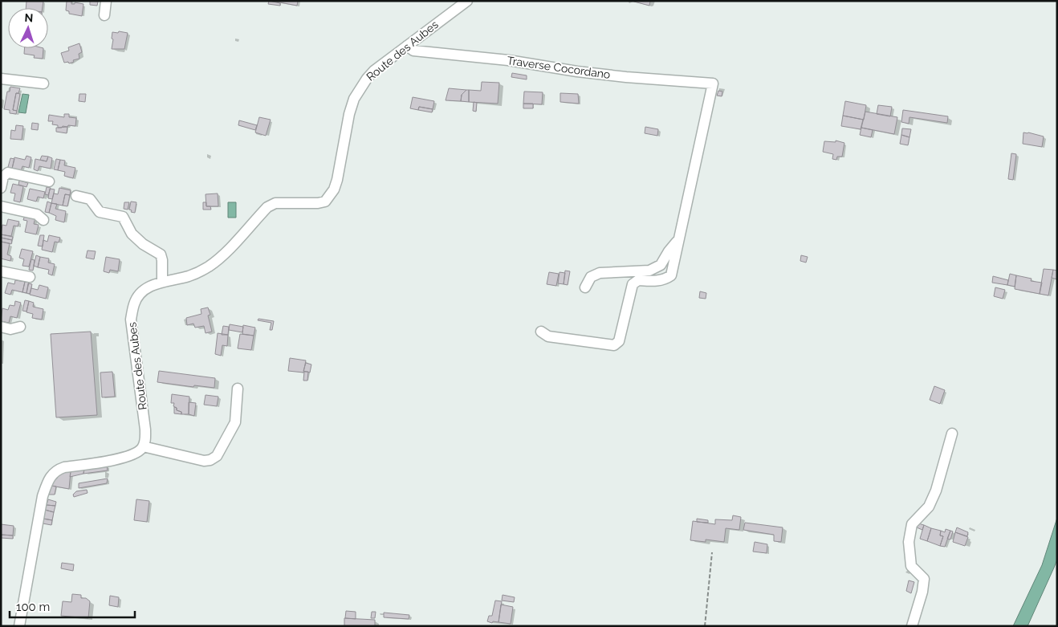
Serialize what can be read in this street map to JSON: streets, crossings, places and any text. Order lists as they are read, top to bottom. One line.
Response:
{"streets":{"street":["Route des Aubes","Traverse Cocordano"]},"crossings":[["Route des Aubes","Traverse Cocordano"]],"scale_bar":"100 m","north":"top"}
